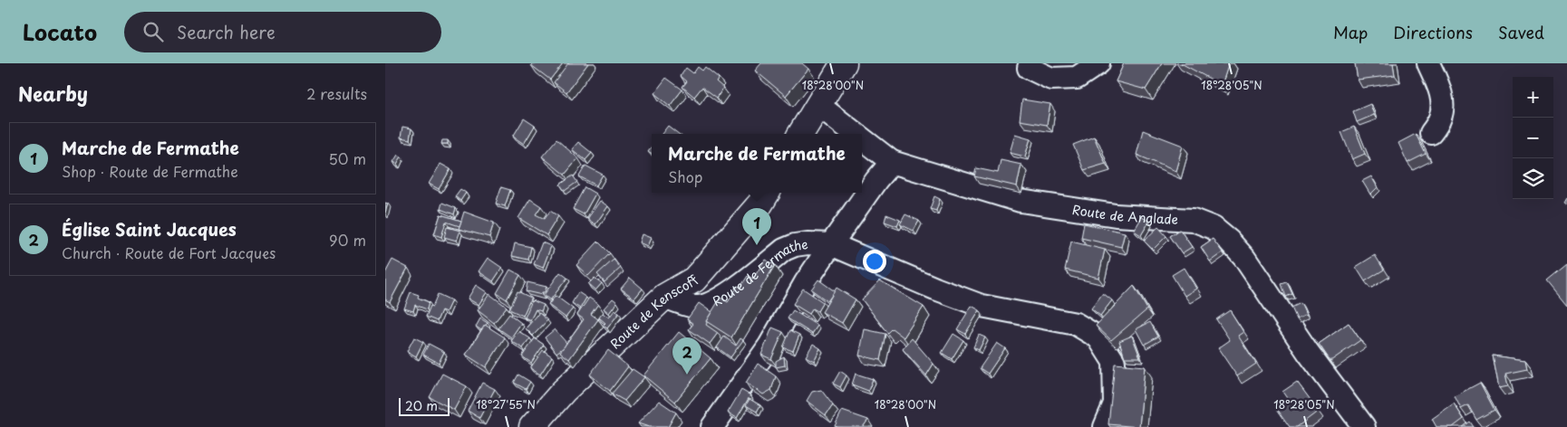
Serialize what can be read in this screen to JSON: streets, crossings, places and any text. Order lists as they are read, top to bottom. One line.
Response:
{"streets":{"main road":["Route de Kenscoff"],"street":["Route de Anglade","Route de Fermathe"]},"crossings":[["Route de Fermathe","Route de Kenscoff"]],"scale_bar":"20 m","page":{"header":"Locato","search":"Search here","nav":["Map","Directions","Saved"],"heading":["Nearby","2 results"],"map_buttons":["+","−"],"list":[{"mark":"1","name":"Marche de Fermathe","note":"Shop · Route de Fermathe","value":"50 m"},{"mark":"2","name":"Église Saint Jacques","note":"Church · Route de Fort Jacques","value":"90 m"}],"popup":["Marche de Fermathe","Shop"],"pins":["1","2"],"scale":"20 m"},"coordinates":["18°28'00\"N","18°28'05\"N","18°27'55\"N"]}
